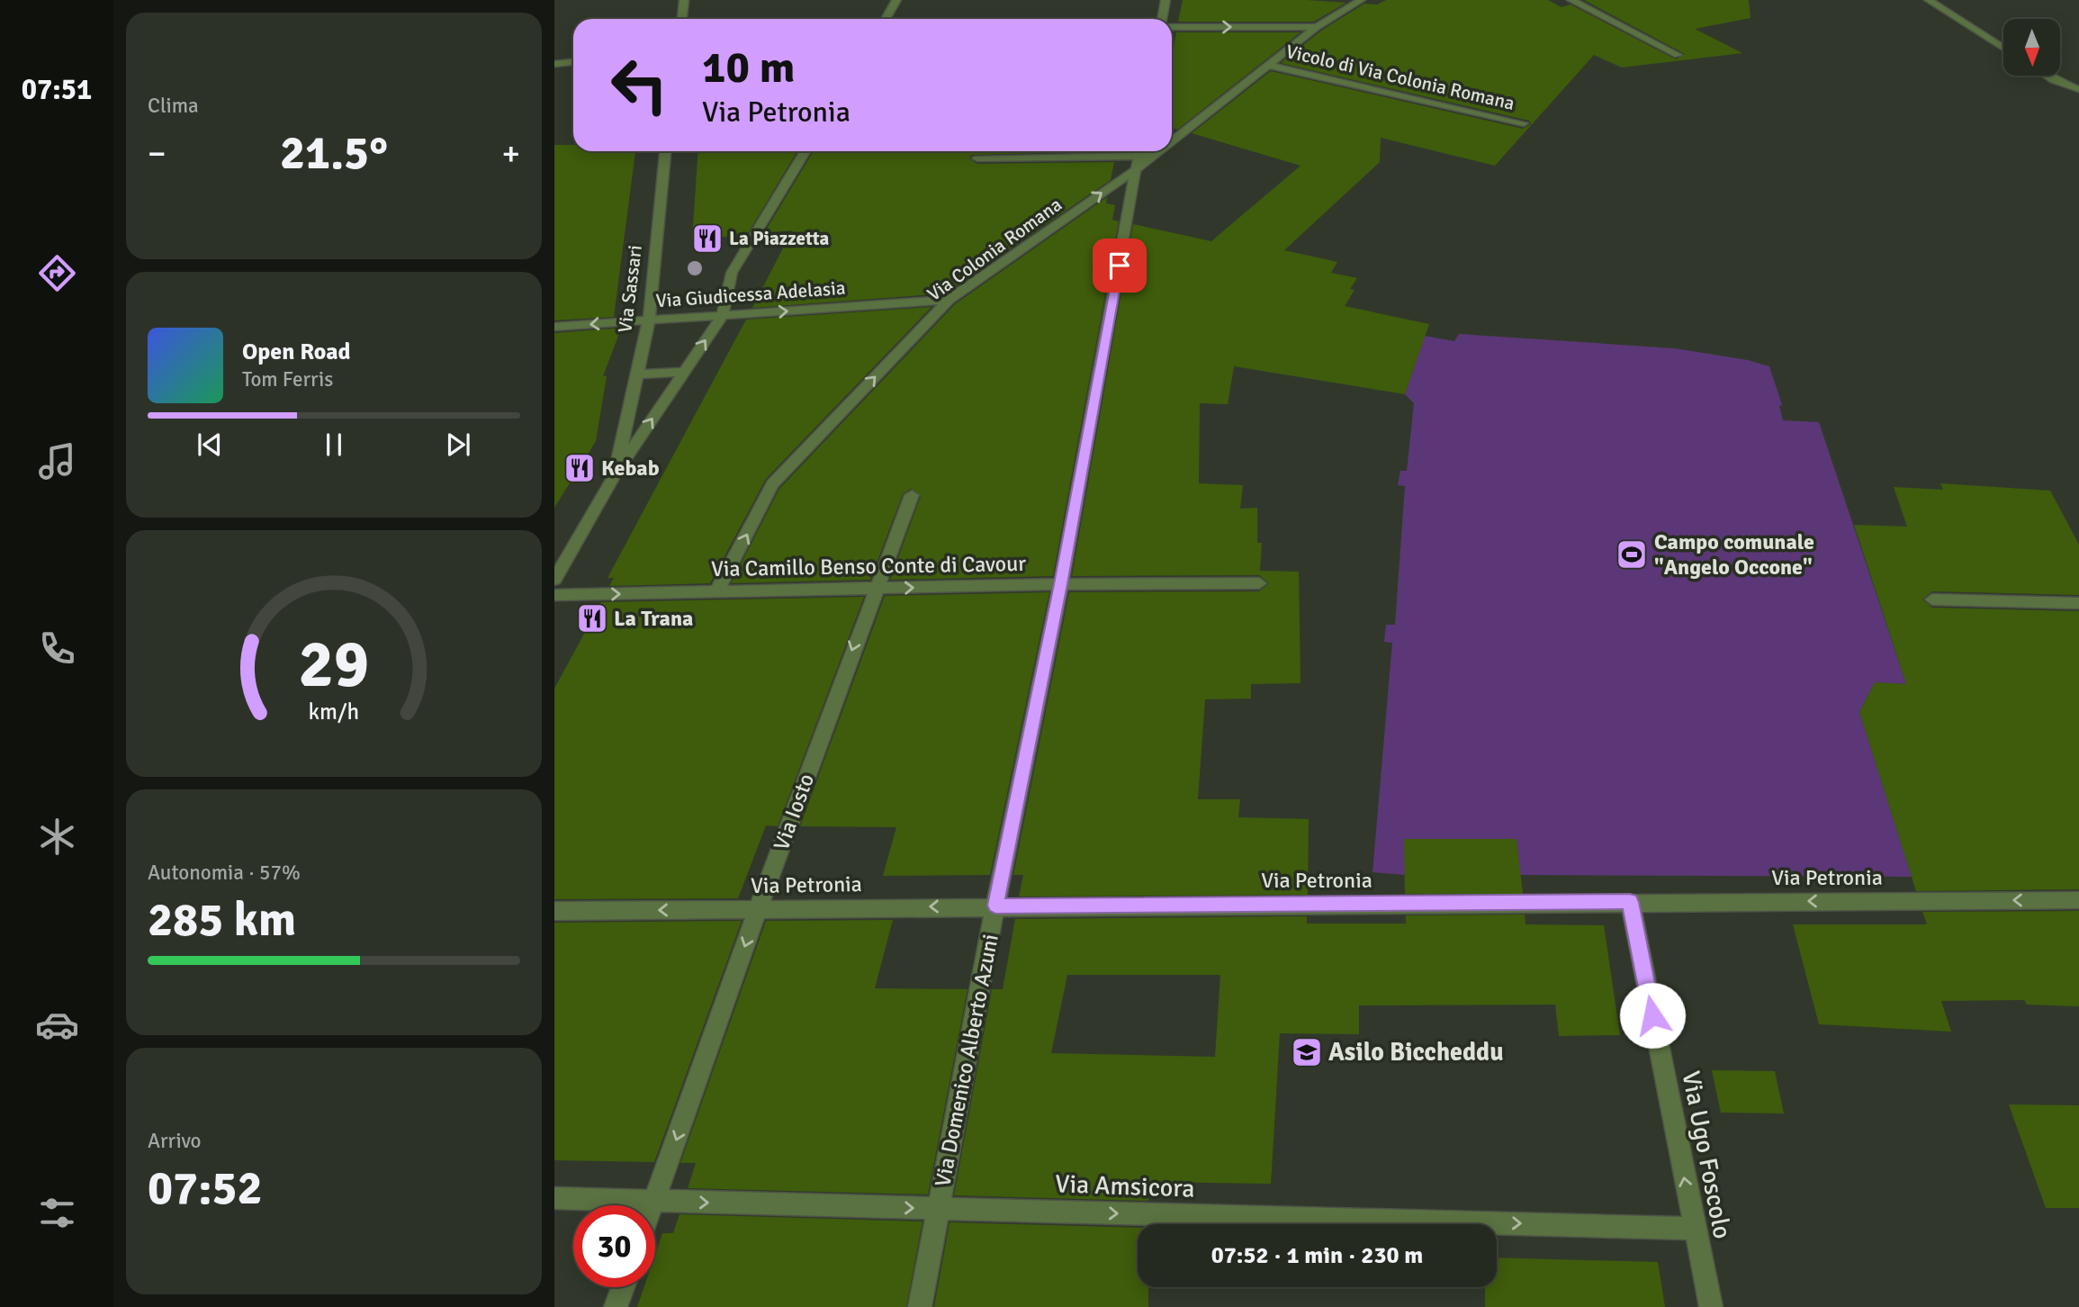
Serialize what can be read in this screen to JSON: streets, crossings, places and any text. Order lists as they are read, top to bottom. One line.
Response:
{"streets":{"street":["Vicolo di Via Colonia Romana","Via Colonia Romana","Via Sassari","Via Giudicessa Adelasia","Via Camillo Benso Conte di Cavour","Via Iosto","Via Petronia","Via Domenico Alberto Azuni","Via Ugo Foscolo","Via Amsicora"]},"crossings":[["Vicolo di Via Colonia Romana","Via Colonia Romana"],["Via Colonia Romana","Via Giudicessa Adelasia"],["Via Colonia Romana","Via Camillo Benso Conte di Cavour"],["Via Colonia Romana","Via Domenico Alberto Azuni"],["Via Sassari","Via Giudicessa Adelasia"],["Via Camillo Benso Conte di Cavour","Via Iosto"],["Via Camillo Benso Conte di Cavour","Via Domenico Alberto Azuni"],["Via Iosto","Via Petronia"],["Via Iosto","Via Amsicora"],["Via Petronia","Via Domenico Alberto Azuni"],["Via Petronia","Via Ugo Foscolo"],["Via Domenico Alberto Azuni","Via Amsicora"],["Via Ugo Foscolo","Via Amsicora"]],"one_way":["Via Colonia Romana","Via Camillo Benso Conte di Cavour","Via Iosto","Via Petronia","Via Ugo Foscolo","Via Amsicora"],"places":{"restaurant":["La Piazzetta","Kebab","La Trana"],"sports":["Campo comunale \"Angelo Occone\""],"school or university":["Asilo Biccheddu"]},"north":"bottom","page":{"tabs":"07:51","tile":["Clima",["Autonomia · 57%","285 km"],["Arrivo","07:52"]],"turn":["10 m","Via Petronia"],"heat":["−","21.5°","+"],"song":["Open Road","Tom Ferris"],"limit":"30","trip":"07:52 · 1 min · 230 m","gauge":["29","km/h"]}}
